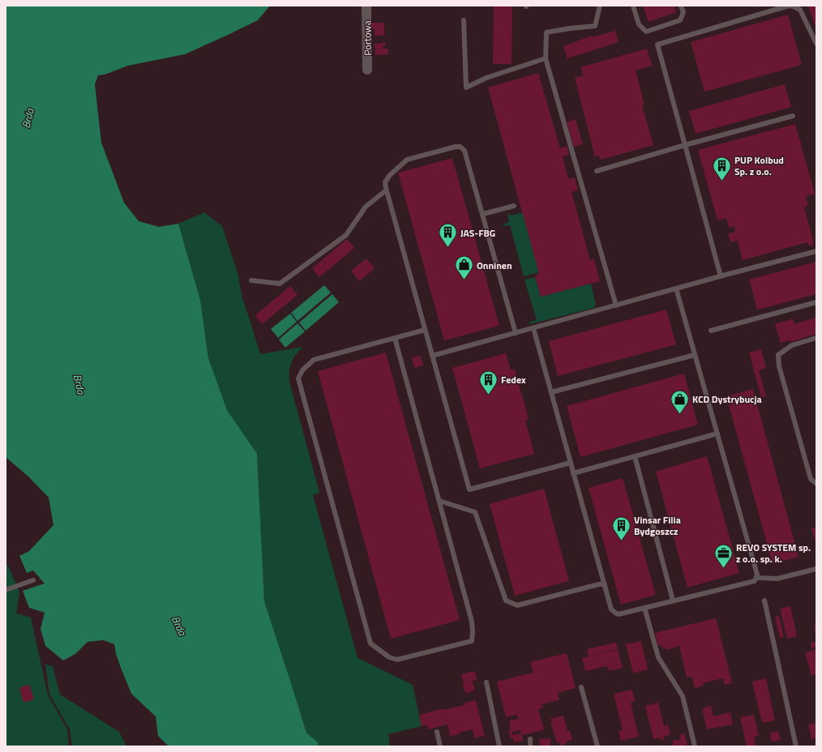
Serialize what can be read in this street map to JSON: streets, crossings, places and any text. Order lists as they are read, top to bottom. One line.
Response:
{"streets":{"street":["Portowa"]},"water":["Brda"],"places":{"building":["PUP Kolbud Sp. z o.o.","JAS-FBG","Fedex","Vinsar Filia Bydgoszcz"],"shop":["Onninen","KCD Dystrybucja"],"office":["REVO SYSTEM sp. z o.o. sp. k."]}}
